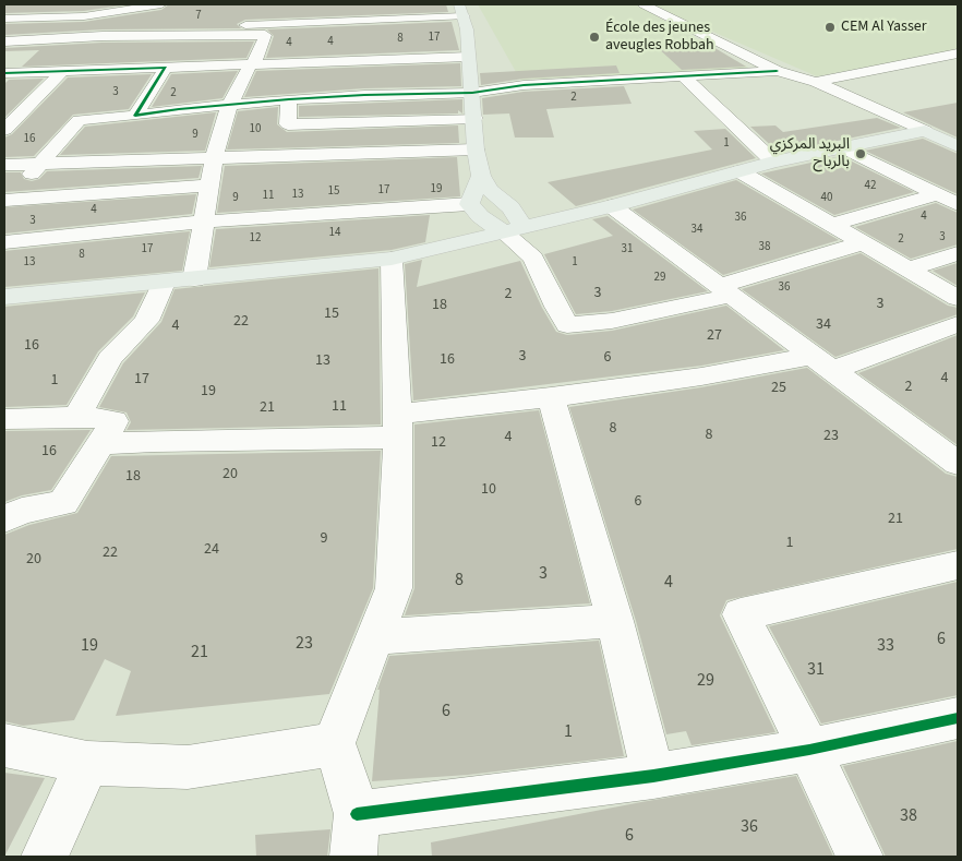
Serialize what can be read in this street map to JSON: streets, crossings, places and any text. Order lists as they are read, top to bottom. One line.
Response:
{"places":["CEM Al Yasser","École des jeunes aveugles Robbah","البريد المركزي بالرباح"],"house_numbers":["7","17","8","4","4","3","2","2","10","9","16","1","42","19","17","15","13","11","9","40","4","4","36","3","34","14","3","12","2","38","17","31","8","13","1","29","36","3","2","3","18","15","22","34","4","27","16","3","6","16","13","4","17","1","2","25","19","11","21","8","8","23","4","12","16","20","18","10","6","21","9","1","24","22","20","3","8","4","6","23","19","33","21","31","29","6","1","38","36","6"]}
